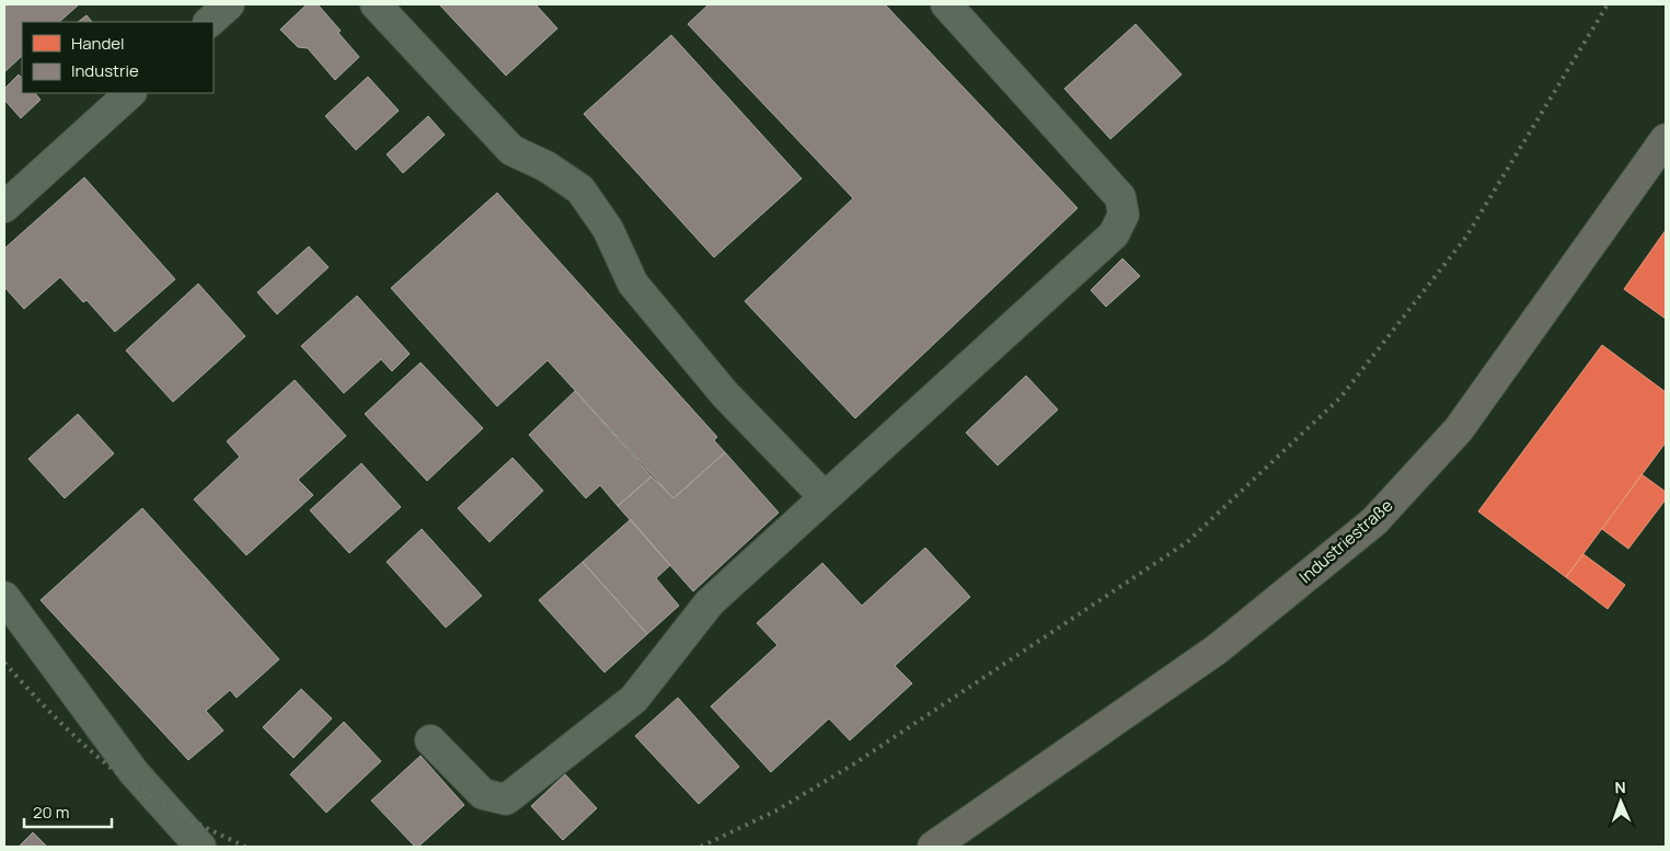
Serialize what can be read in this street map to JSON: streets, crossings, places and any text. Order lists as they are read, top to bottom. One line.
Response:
{"streets":{"main road":["Industriestraße"]},"legend":["Handel","Industrie"],"scale_bar":"20 m","north":"top"}
